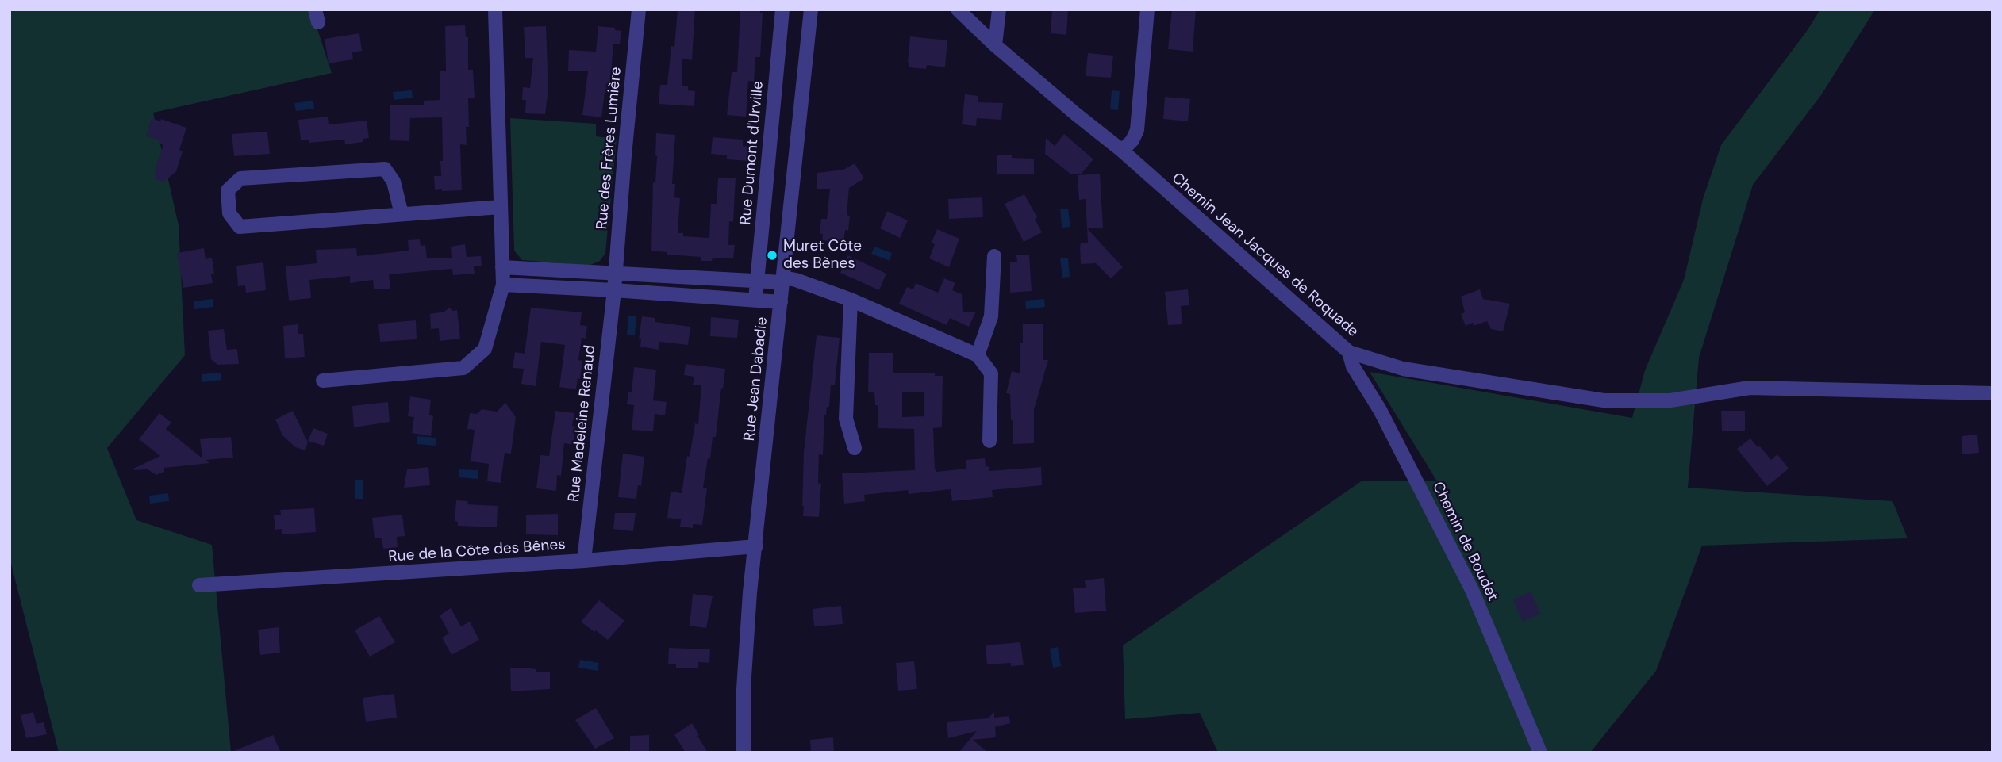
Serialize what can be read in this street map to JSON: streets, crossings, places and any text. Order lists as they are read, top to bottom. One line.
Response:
{"streets":{"street":["Rue des Frères Lumière","Rue Dumont d'Urville","Chemin Jean Jacques de Roquade","Rue Jean Dabadie","Rue Madeleine Renaud","Chemin de Boudet","Rue de la Côte des Bênes"]},"crossings":[["Rue des Frères Lumière","Rue Madeleine Renaud"],["Chemin Jean Jacques de Roquade","Chemin de Boudet"],["Rue Jean Dabadie","Rue de la Côte des Bênes"],["Rue Madeleine Renaud","Rue de la Côte des Bênes"]],"places":["Muret Côte des Bènes"]}
